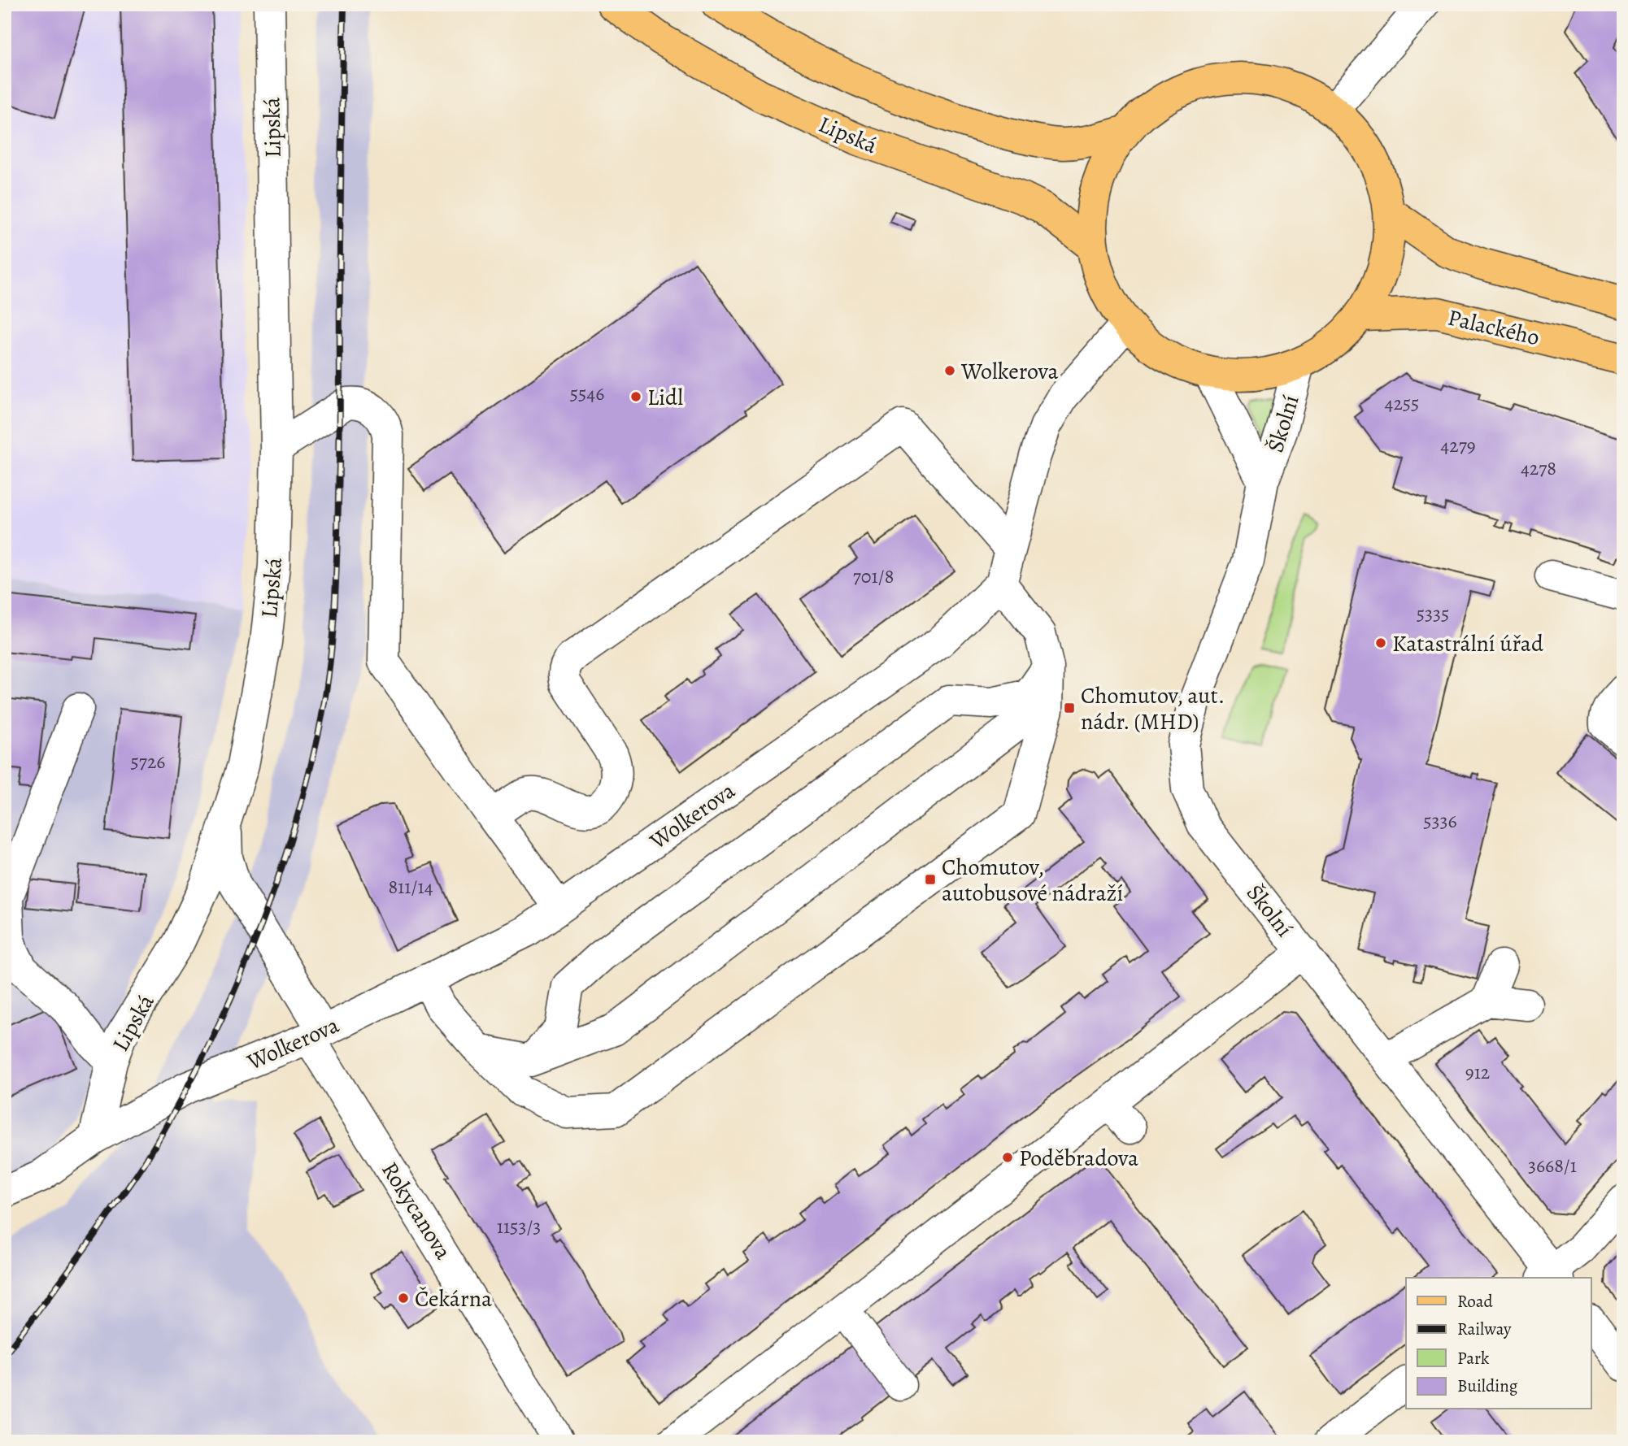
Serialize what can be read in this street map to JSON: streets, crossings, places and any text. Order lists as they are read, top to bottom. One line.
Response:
{"streets":{"main road":["Lipská","Palackého"],"street":["Školní","Wolkerova","Rokycanova"]},"crossings":[["Lipská","Wolkerova"],["Lipská","Rokycanova"],["Wolkerova","Rokycanova"]],"places":{"other":["Wolkerova","Lidl","Katastrální úřad","Poděbradova","Čekárna"],"transit":["Chomutov, aut. nádr. (MHD)","Chomutov, autobusové nádraží"]},"house_numbers":["5546","4255","4279","4278","701/8","5335","5726","5336","811/14","912","3668/1","1153/3"],"legend":["Road","Railway","Park","Building"]}
